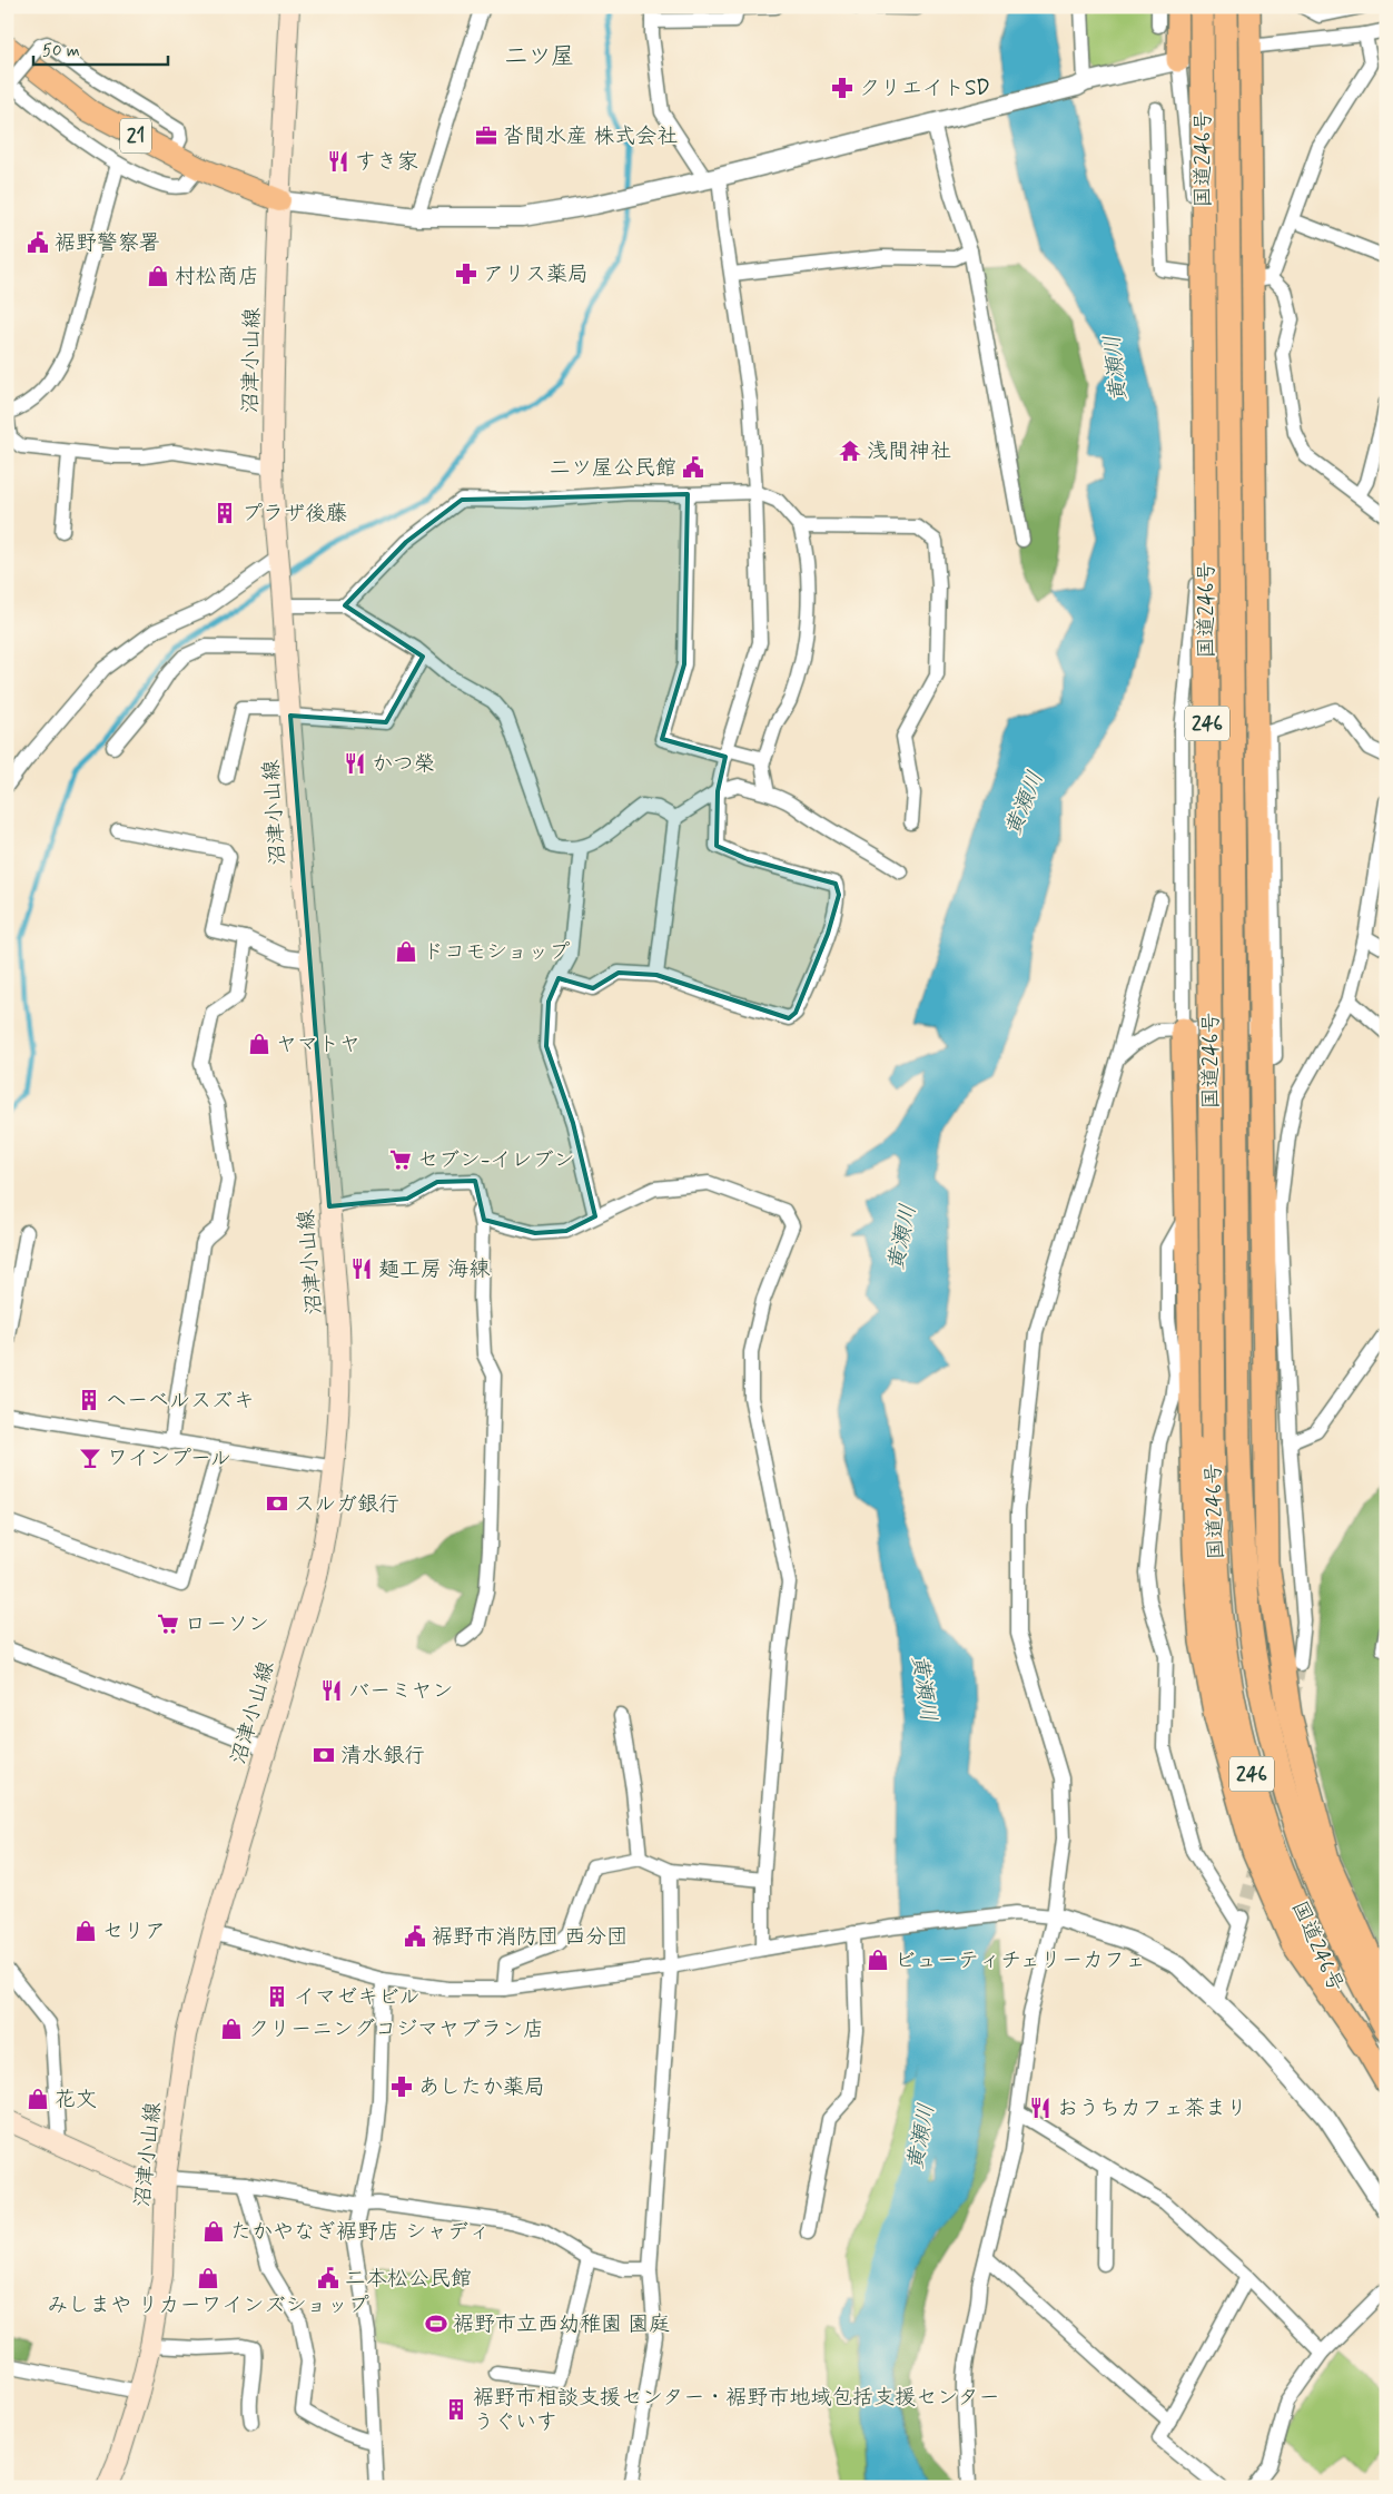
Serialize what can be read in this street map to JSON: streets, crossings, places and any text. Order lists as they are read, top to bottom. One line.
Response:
{"streets":{"highway":["国道246号","246"],"main road":["21","沼津小山線"]},"crossings":[["21","沼津小山線"]],"districts":["二ツ屋"],"water":["黄瀬川"],"places":{"pharmacy":["クリエイトSD","アリス薬局","あしたか薬局"],"office":["沓間水産 株式会社"],"restaurant":["すき家","かつ榮","麺工房 海練","バーミヤン","おうちカフェ茶まり"],"public building":["裾野警察署","二ツ屋公民館","裾野市消防団 西分団","二本松公民館"],"shop":["村松商店","ドコモショップ","ヤマトヤ","セリア","ビューティチェリーカフェ","クリーニングコジマヤブラン店","花文","たかやなぎ裾野店 シャディ","みしまや リカーワインズショップ"],"temple":["浅間神社"],"building":["プラザ後藤","ヘーベルスズキ","イマゼキビル","裾野市相談支援センター・裾野市地域包括支援センター うぐいす"],"supermarket":["セブン-イレブン","ローソン"],"bar":["ワインプール"],"bank":["スルガ銀行","清水銀行"],"sports":["裾野市立西幼稚園 園庭"]},"scale_bar":"50 m"}
